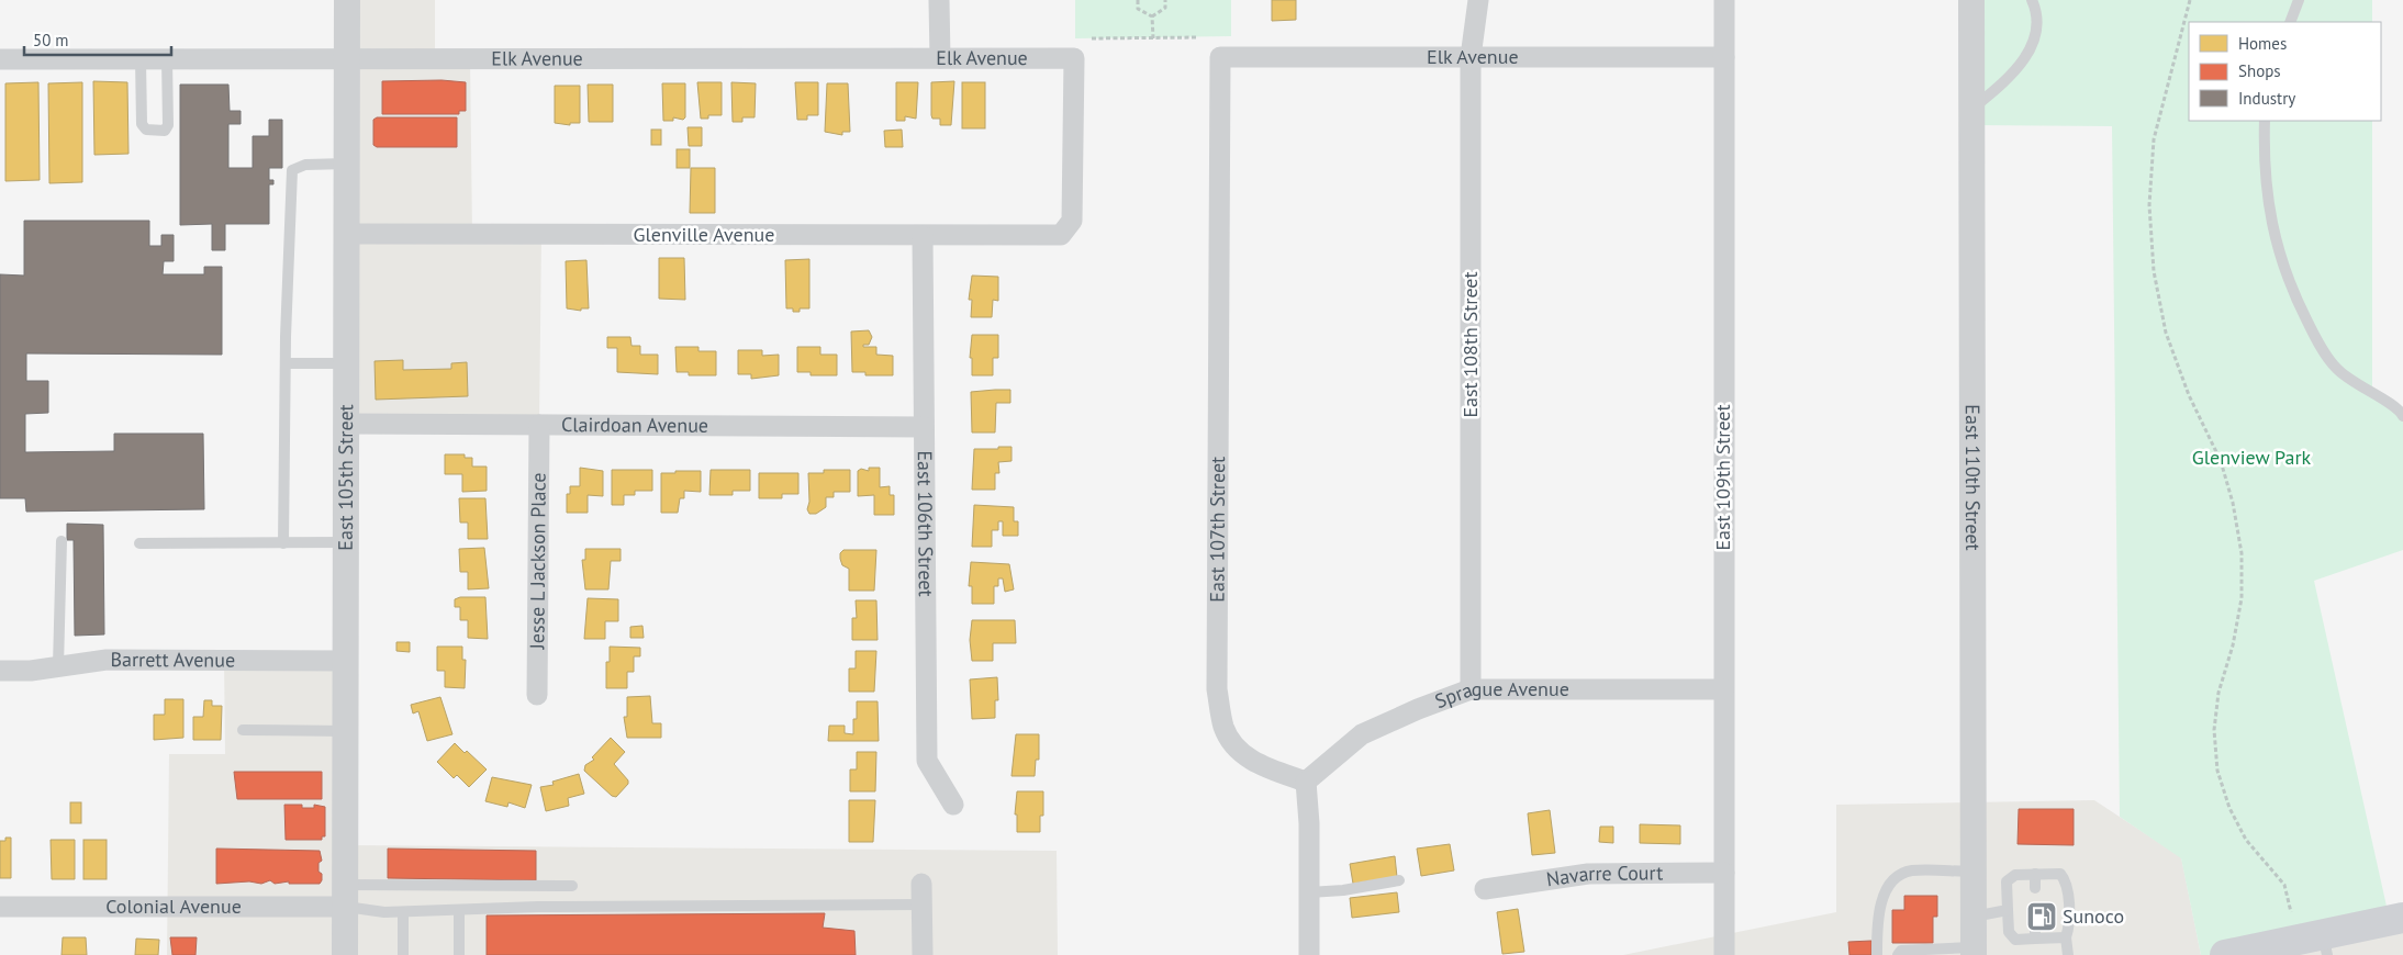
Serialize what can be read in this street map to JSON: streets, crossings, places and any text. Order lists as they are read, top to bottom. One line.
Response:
{"streets":{"street":["Elk Avenue","Glenville Avenue","East 108th Street","Clairdoan Avenue","East 105th Street","East 109th Street","East 110th Street","East 106th Street","East 107th Street","Jesse L Jackson Place","Barrett Avenue","Sprague Avenue","Navarre Court","Colonial Avenue"]},"crossings":[["Elk Avenue","Glenville Avenue"],["Elk Avenue","East 108th Street"],["Elk Avenue","East 105th Street"],["Elk Avenue","East 109th Street"],["Elk Avenue","East 107th Street"],["Glenville Avenue","East 105th Street"],["Glenville Avenue","East 106th Street"],["East 108th Street","Sprague Avenue"],["Clairdoan Avenue","East 105th Street"],["Clairdoan Avenue","East 106th Street"],["Clairdoan Avenue","Jesse L Jackson Place"],["East 105th Street","Barrett Avenue"],["East 105th Street","Colonial Avenue"],["East 109th Street","Sprague Avenue"],["East 109th Street","Navarre Court"],["East 107th Street","Sprague Avenue"]],"parks":["Glenview Park"],"places":{"fuel station":["Sunoco"]},"legend":["Homes","Shops","Industry"],"scale_bar":"50 m"}
